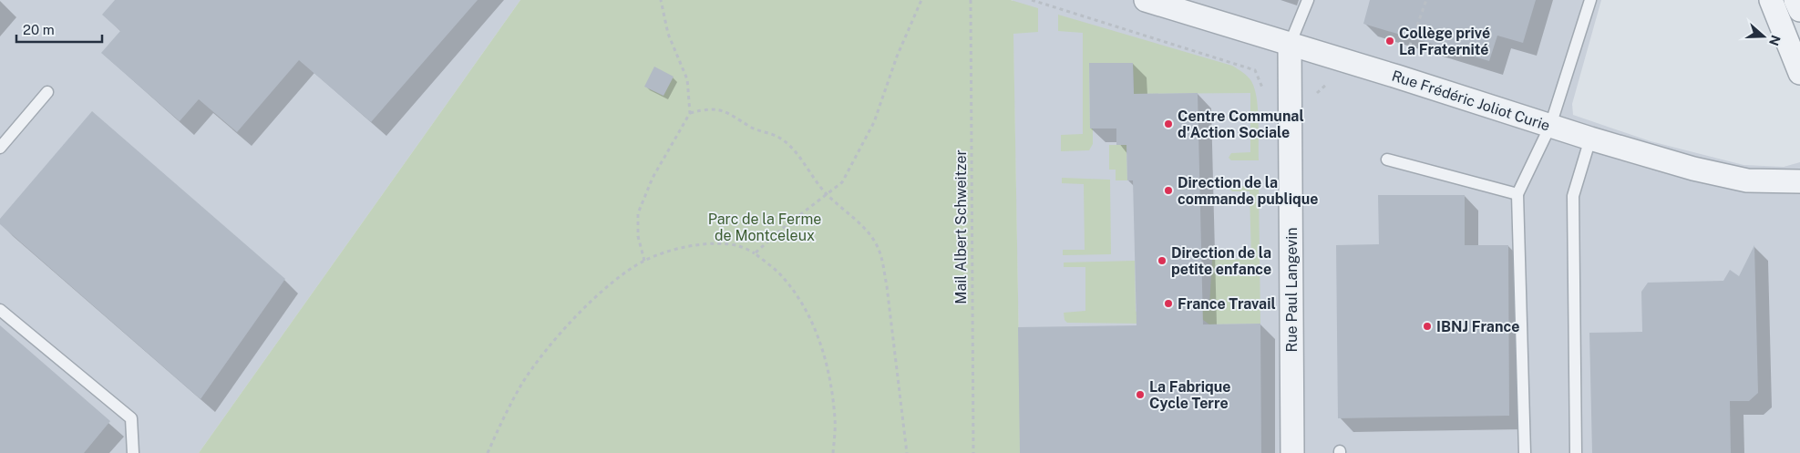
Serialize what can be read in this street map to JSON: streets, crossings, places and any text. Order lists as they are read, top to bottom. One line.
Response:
{"streets":{"street":["Rue Frédéric Joliot Curie","Rue Paul Langevin"],"path":["Mail Albert Schweitzer"]},"crossings":[["Rue Frédéric Joliot Curie","Rue Paul Langevin"]],"parks":["Parc de la Ferme de Montceleux"],"places":["Collège privé La Fraternité","Centre Communal d'Action Sociale","Direction de la commande publique","Direction de la petite enfance","France Travail","IBNJ France","La Fabrique Cycle Terre"],"scale_bar":"20 m","north":"right"}
